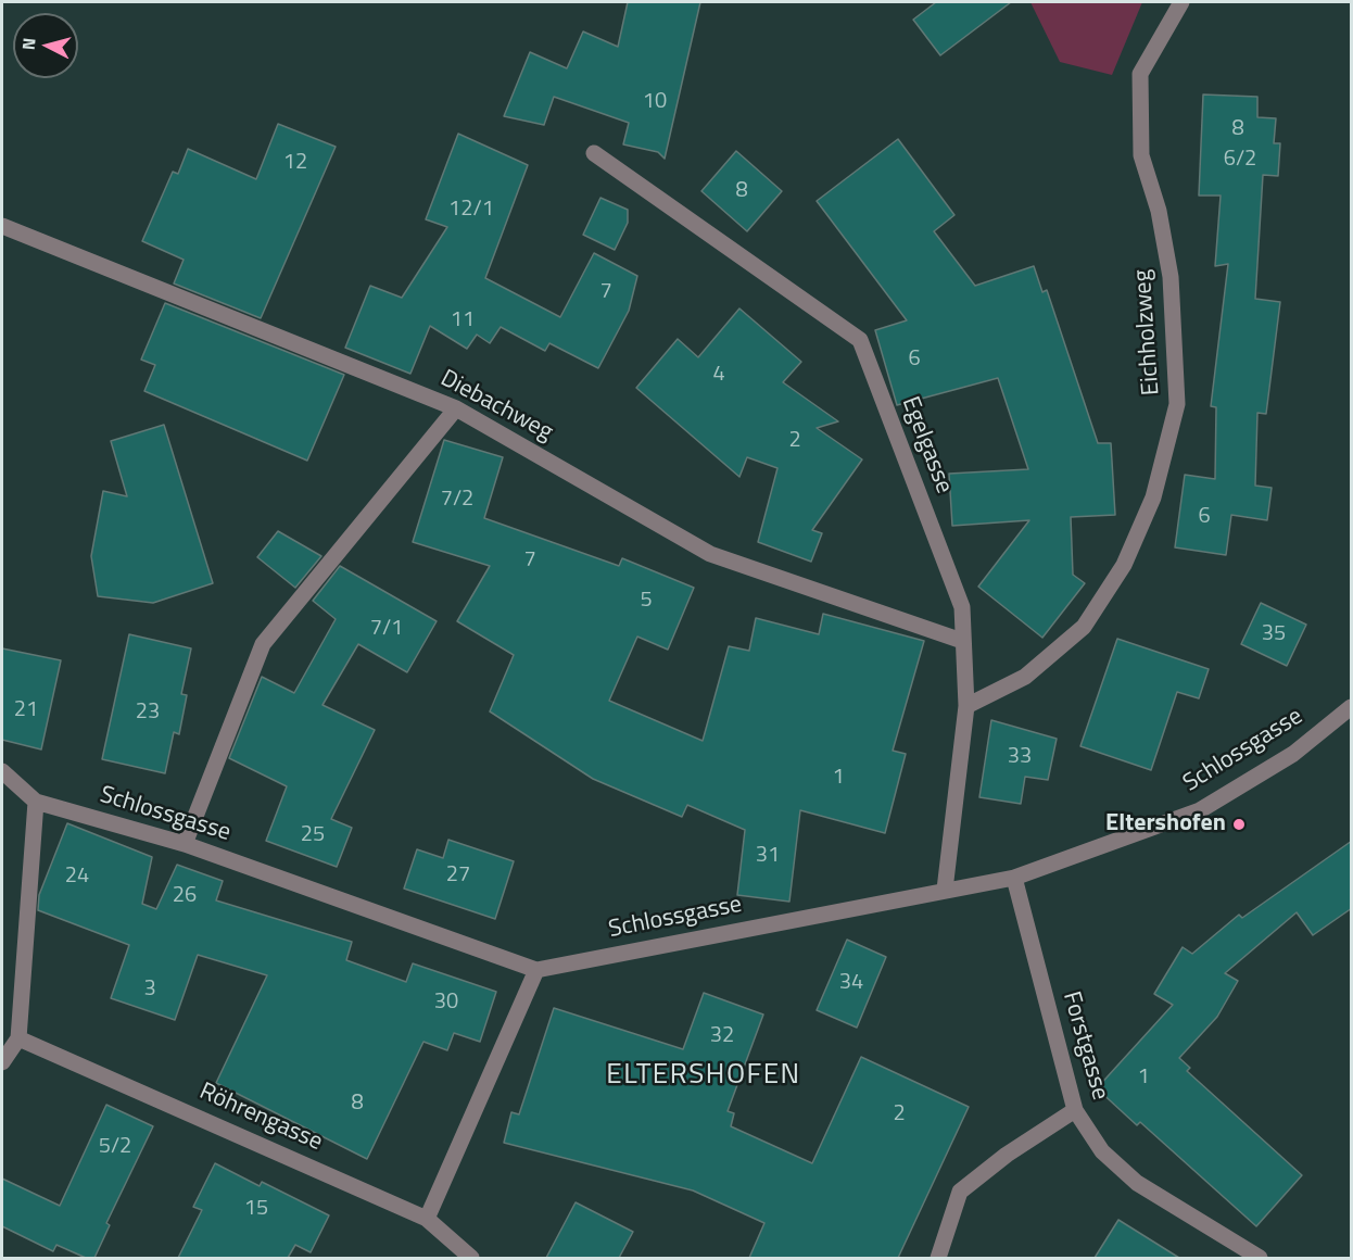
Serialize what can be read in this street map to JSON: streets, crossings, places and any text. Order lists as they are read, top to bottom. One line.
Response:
{"streets":{"street":["Eichholzweg","Diebachweg","Egelgasse","Schlossgasse","Forstgasse","Röhrengasse"]},"crossings":[["Eichholzweg","Egelgasse"],["Diebachweg","Egelgasse"],["Egelgasse","Schlossgasse"],["Schlossgasse","Forstgasse"]],"districts":["ELTERSHOFEN"],"places":["Eltershofen"],"house_numbers":["10","8","6/2","12","8","12/1","7","11","6","4","2","7/2","6","7","5","7/1","35","21","23","33","1","25","31","27","24","26","34","3","30","32","1","8","2","5/2","15"],"north":"left"}
